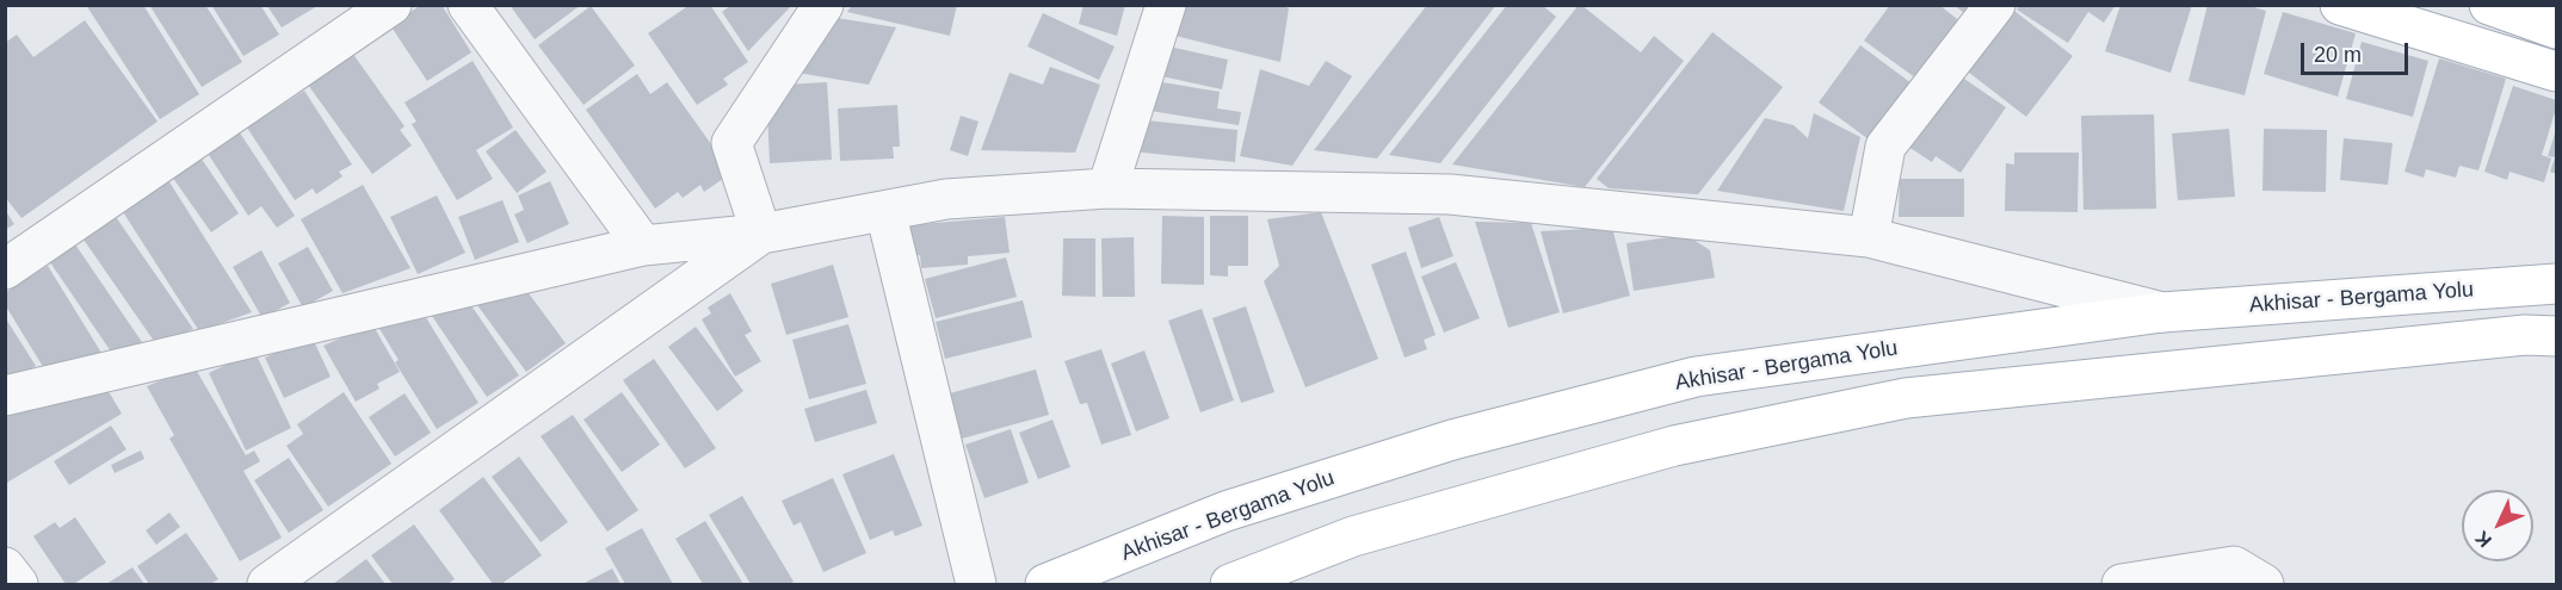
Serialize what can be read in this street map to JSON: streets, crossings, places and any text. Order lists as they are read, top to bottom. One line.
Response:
{"streets":{"main road":["Akhisar - Bergama Yolu"]},"scale_bar":"20 m","north":"bottom left"}
